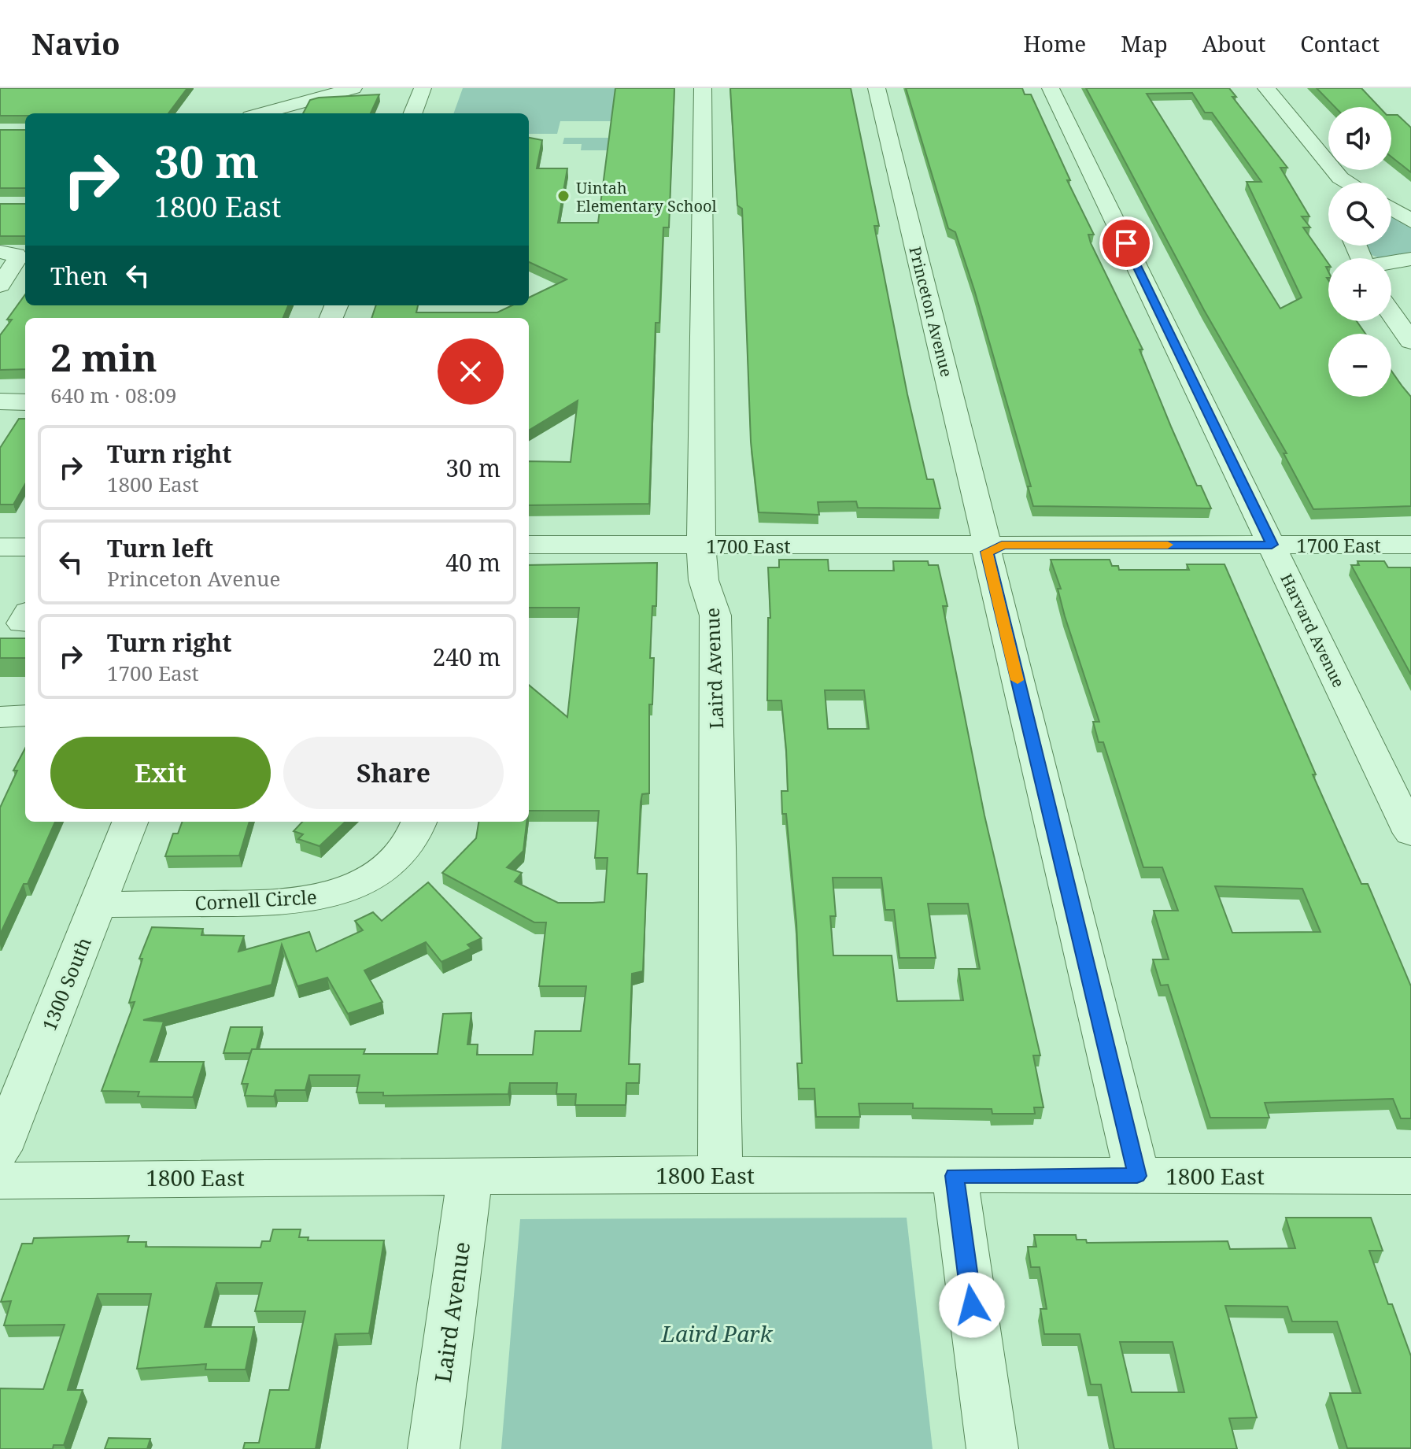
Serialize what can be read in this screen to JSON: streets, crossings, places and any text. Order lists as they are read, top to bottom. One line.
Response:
{"streets":{"street":["Princeton Avenue","1700 East","Harvard Avenue","Laird Avenue","Cornell Circle","1300 South","1800 East"]},"crossings":[["Princeton Avenue","1700 East"],["Princeton Avenue","1800 East"],["1700 East","Harvard Avenue"],["1700 East","Laird Avenue"],["Laird Avenue","1800 East"],["Cornell Circle","1300 South"]],"parks":["Laird Park"],"places":["Uintah Elementary School"],"page":{"header":"Navio","nav":["Home","Map","About","Contact"],"map_buttons":["+","−"],"turn":["30 m","1800 East"],"then":"Then","heading":["2 min","640 m · 08:09"],"list":[{"name":"Turn right","note":"1800 East","value":"30 m"},{"name":"Turn left","note":"Princeton Avenue","value":"40 m"},{"name":"Turn right","note":"1700 East","value":"240 m"}],"buttons":["Exit","Share"]}}
